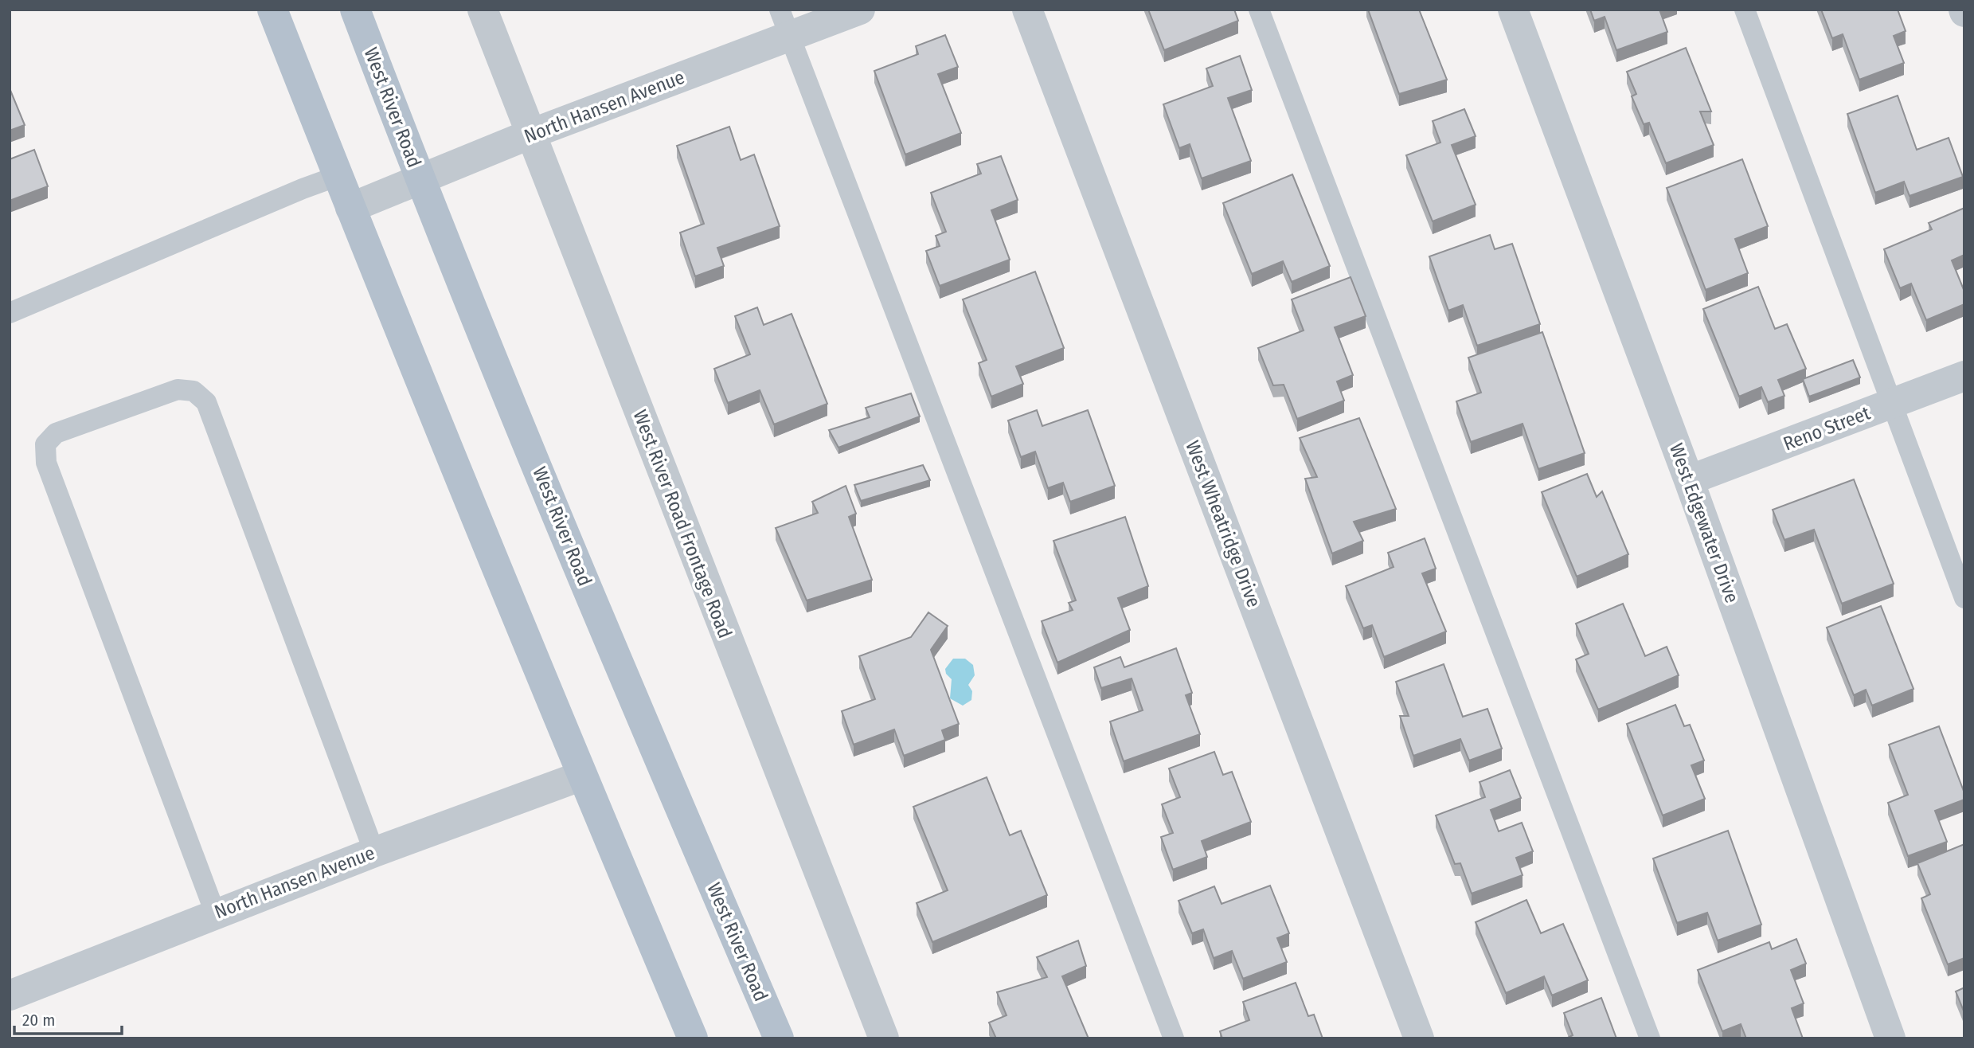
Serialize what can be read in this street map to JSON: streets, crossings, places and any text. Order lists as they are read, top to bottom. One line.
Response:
{"streets":{"main road":["West River Road"],"street":["North Hansen Avenue","Reno Street","West Edgewater Drive","West River Road Frontage Road","West Wheatridge Drive"]},"crossings":[["North Hansen Avenue","West River Road"],["North Hansen Avenue","West River Road Frontage Road"],["Reno Street","West Edgewater Drive"]],"scale_bar":"20 m"}
